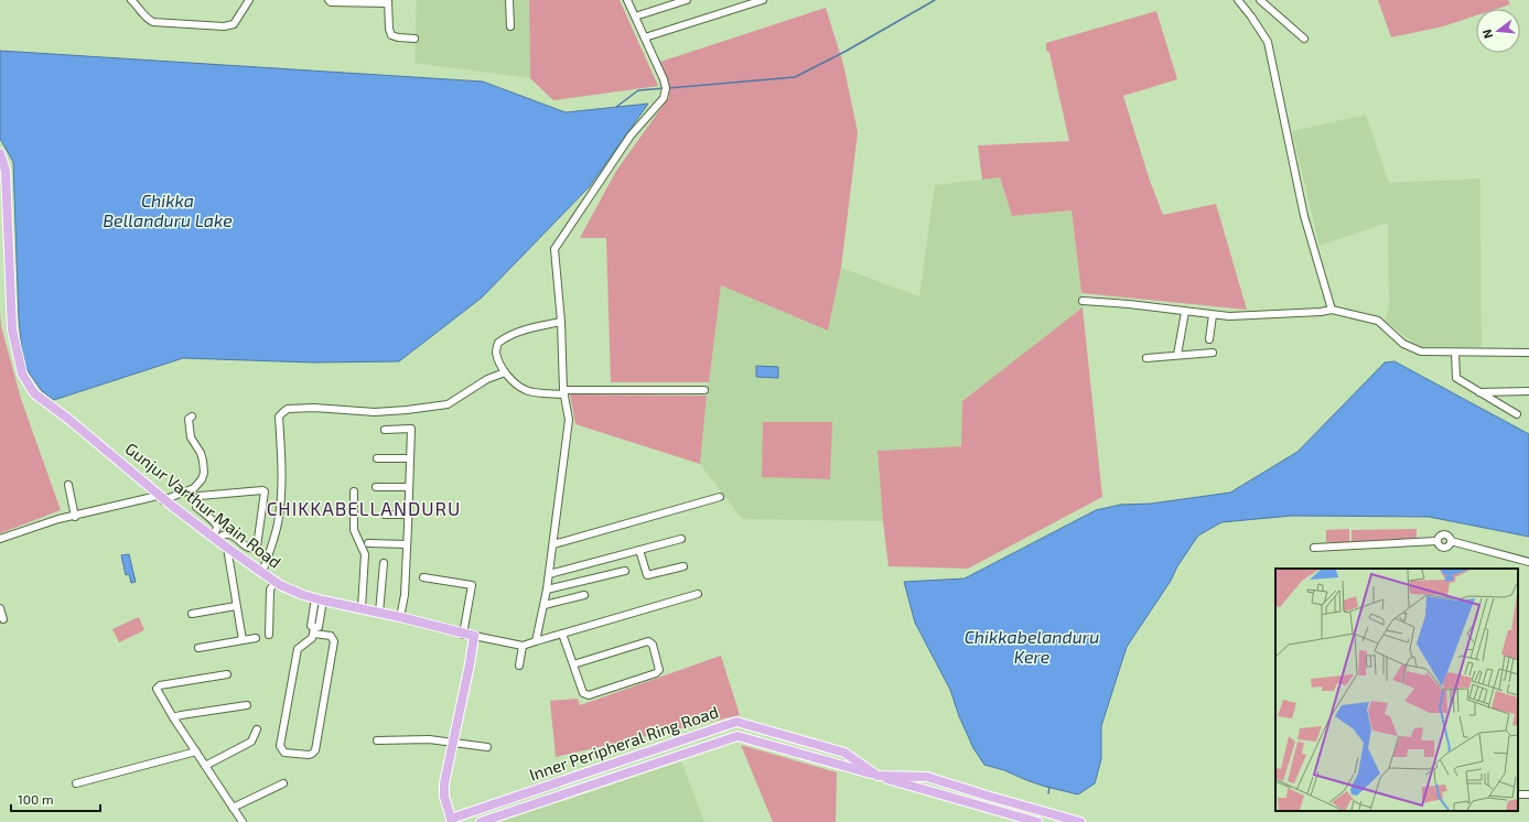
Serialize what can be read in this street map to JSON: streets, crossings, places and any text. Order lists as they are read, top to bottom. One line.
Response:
{"streets":{"main road":["Gunjur Varthur Main Road","Inner Peripheral Ring Road"]},"districts":["CHIKKABELLANDURU"],"water":["Chikka Bellanduru Lake","Chikkabelanduru Kere"],"scale_bar":"100 m","north":"left"}
